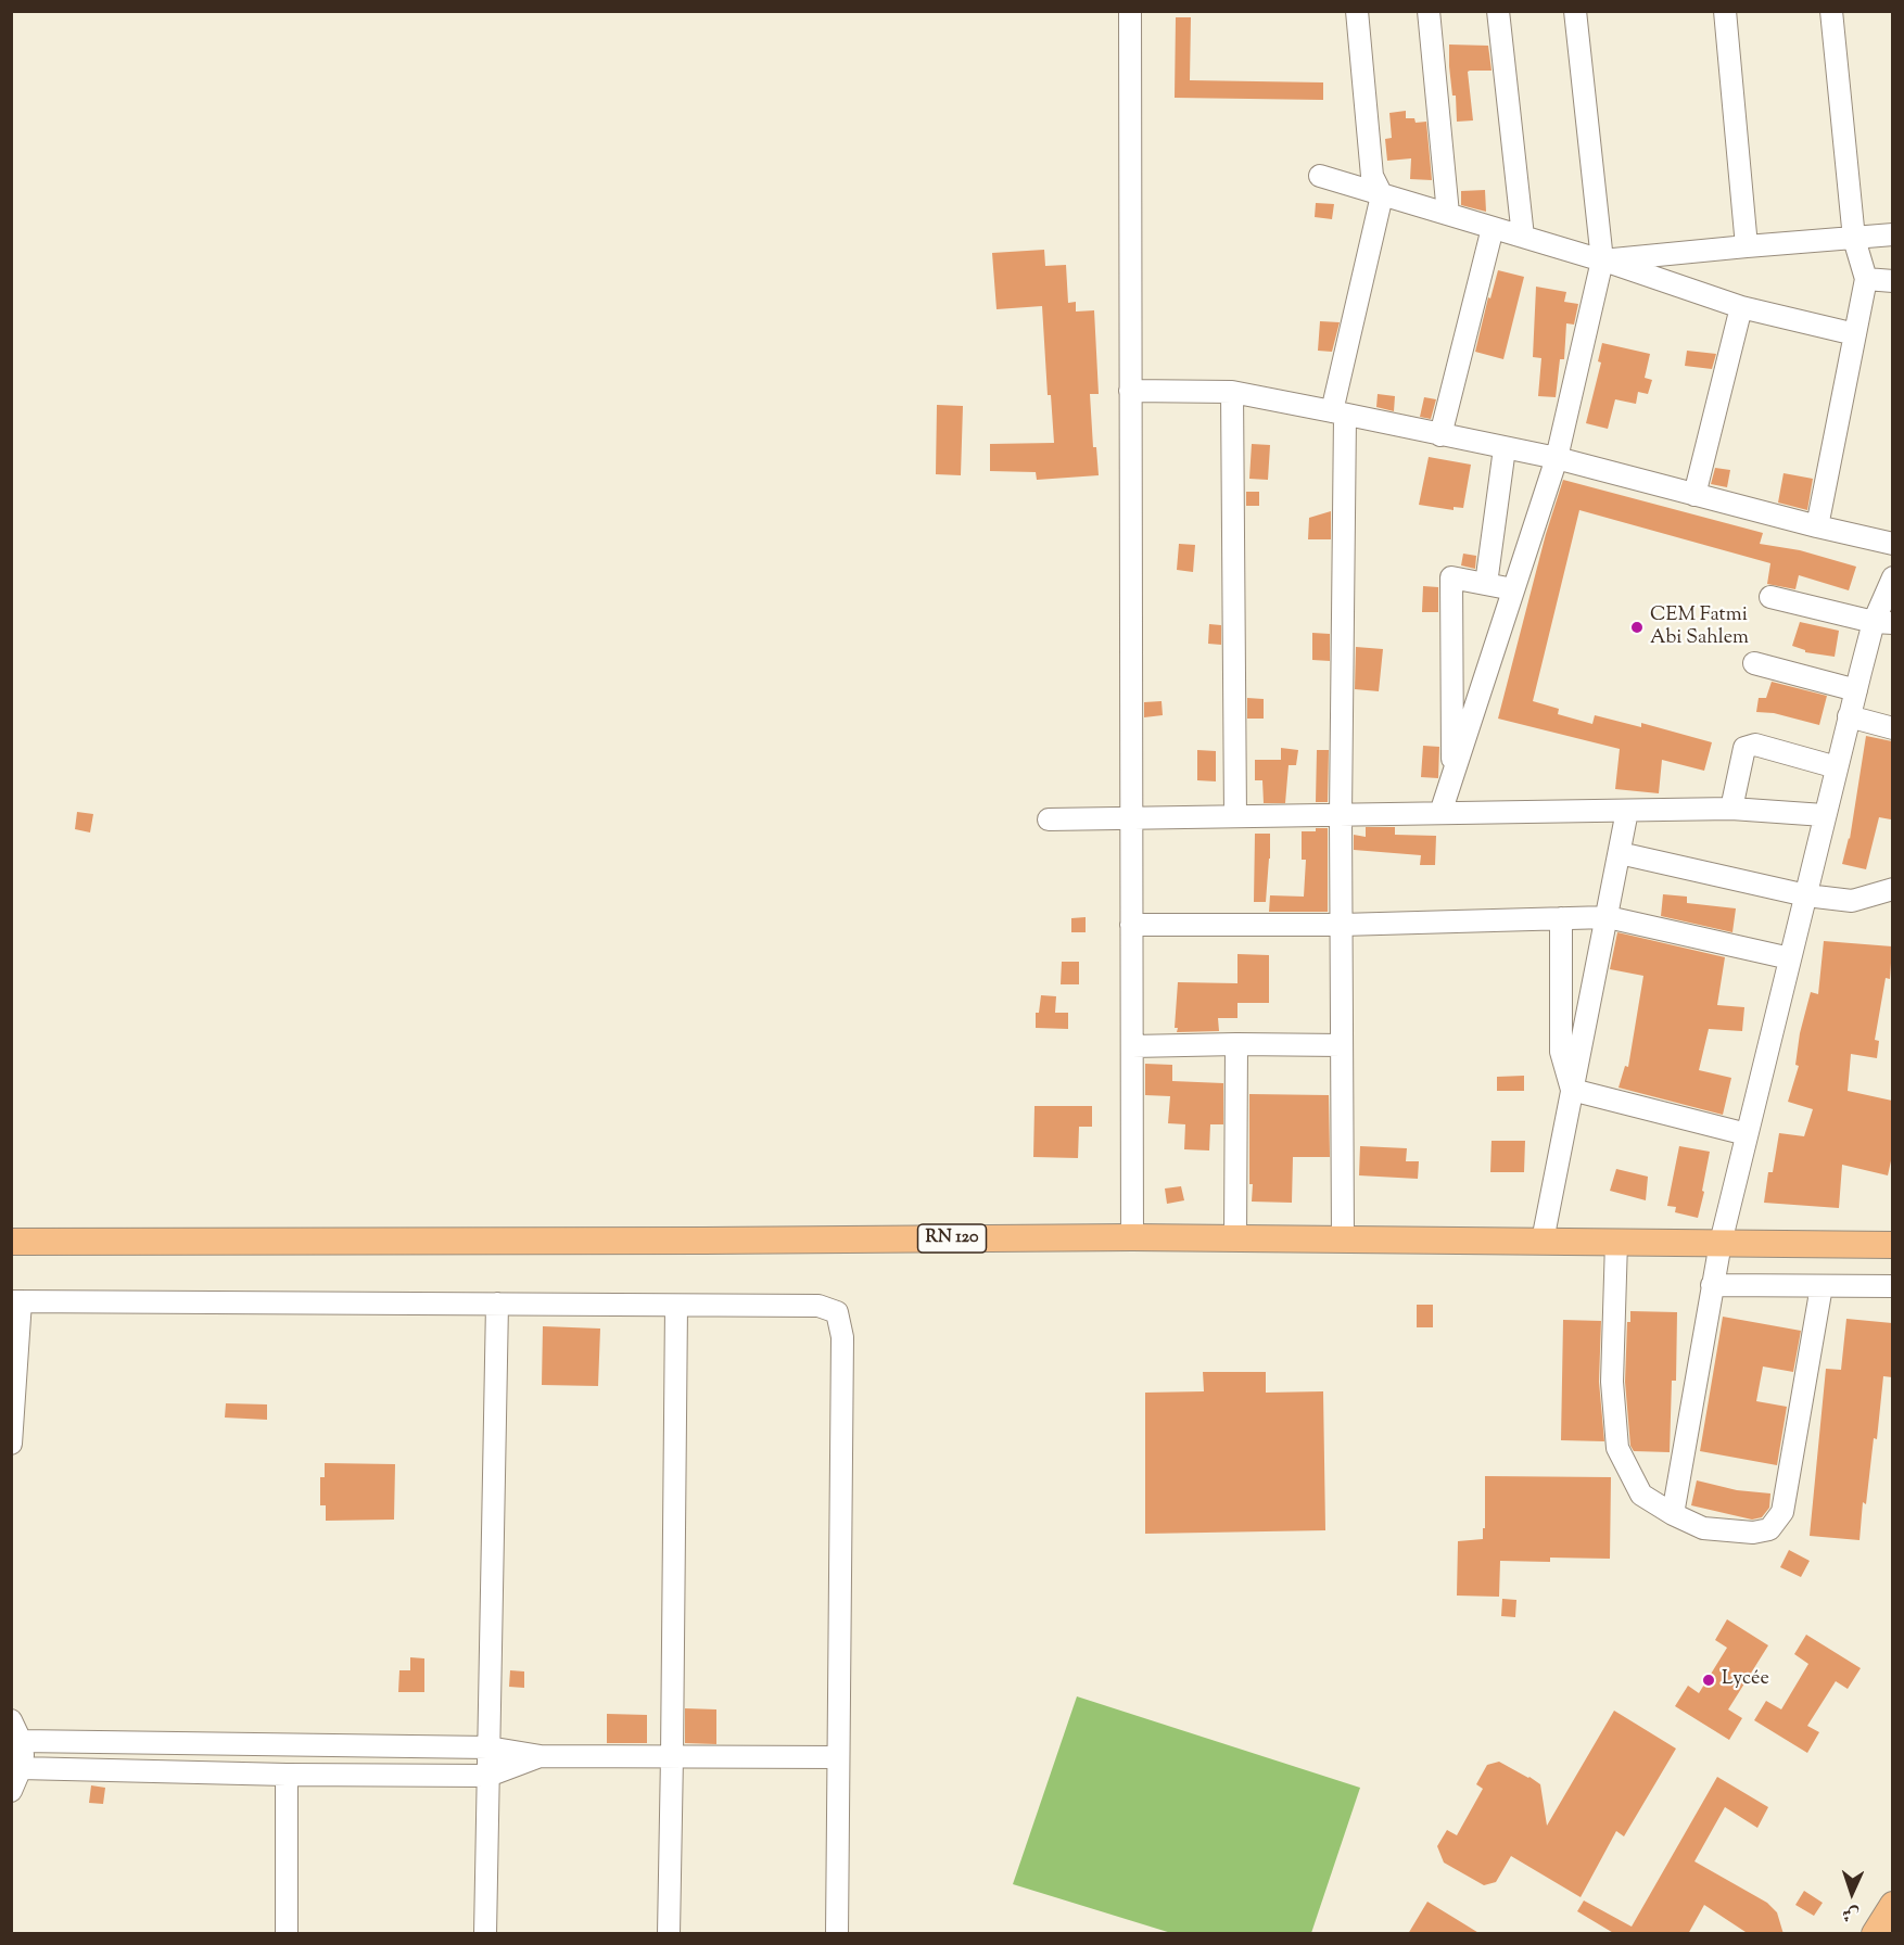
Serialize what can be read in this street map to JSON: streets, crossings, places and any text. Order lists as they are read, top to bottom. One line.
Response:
{"streets":{"main road":["RN 120"]},"places":["CEM Fatmi Abi Sahlem","Lycée"],"north":"bottom"}
